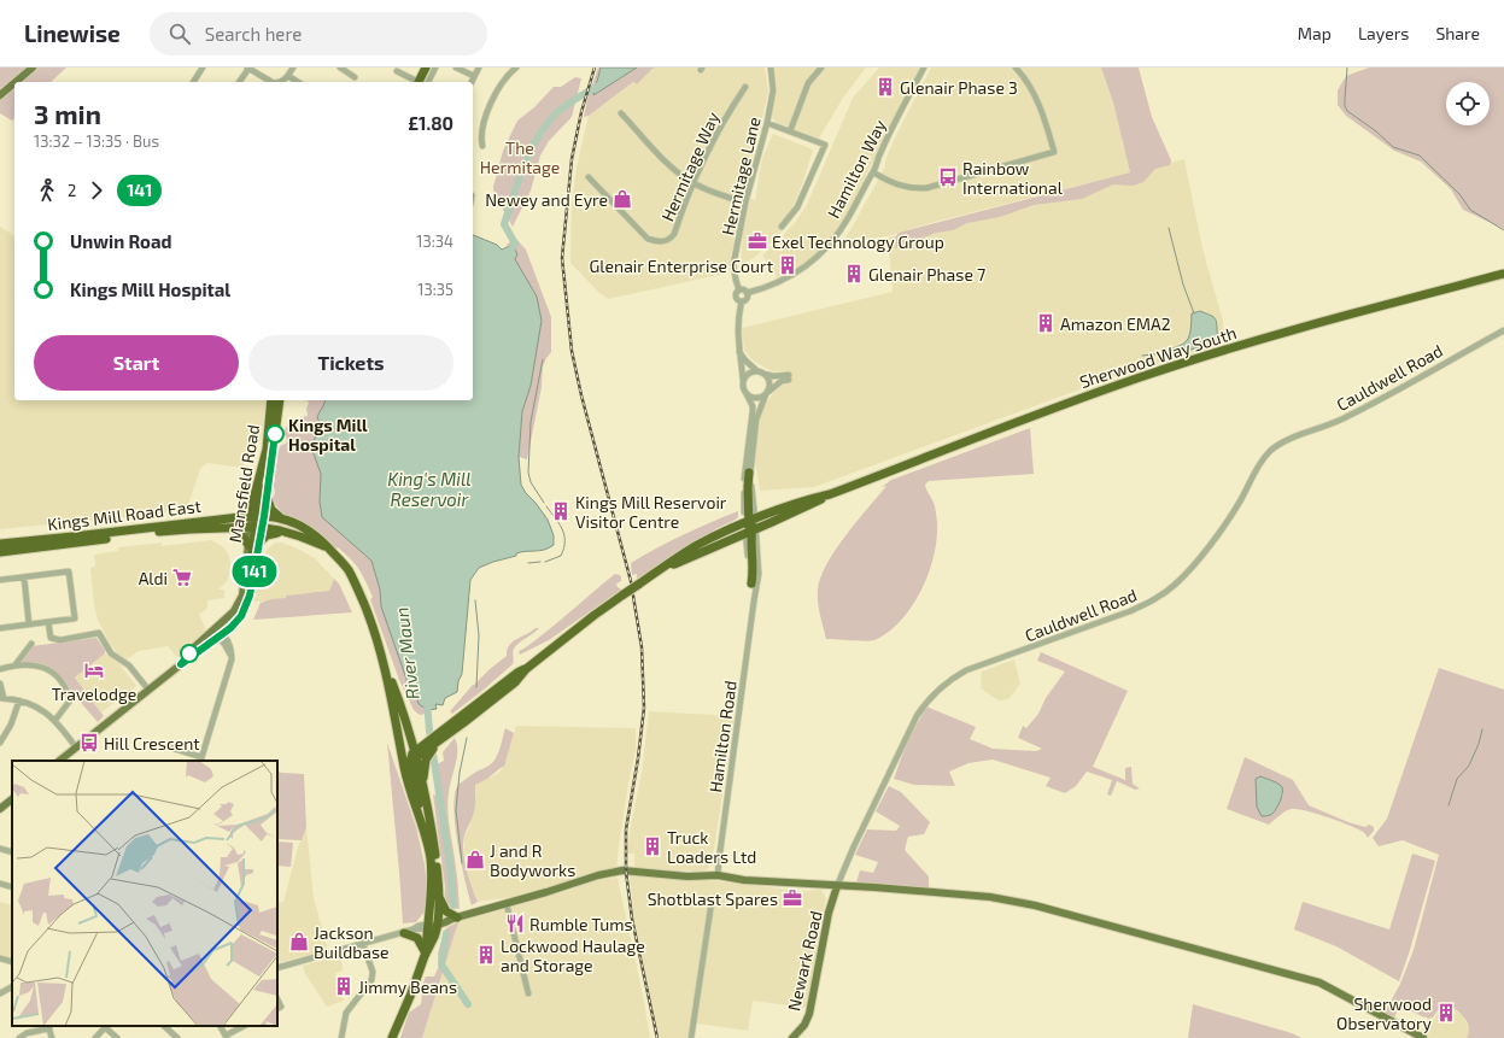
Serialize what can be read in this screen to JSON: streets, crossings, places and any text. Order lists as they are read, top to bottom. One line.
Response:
{"streets":{"highway":["Sherwood Way South","Mansfield Road","Kings Mill Road East"],"main road":["Newark Road"],"street":["Hermitage Way","Hamilton Way","Hermitage Lane","Cauldwell Road","Hamilton Road"]},"crossings":[["Hamilton Way","Hermitage Lane"],["Hamilton Way","Hamilton Road"],["Hermitage Lane","Hamilton Road"],["Sherwood Way South","Hamilton Road"],["Cauldwell Road","Newark Road"],["Mansfield Road","Kings Mill Road East"]],"water":["King's Mill Reservoir","River Maun"],"parks":["The Hermitage"],"places":{"building":["Glenair Phase 3","Glenair Enterprise Court","Glenair Phase 7","Amazon EMA2","Kings Mill Reservoir Visitor Centre","Truck Loaders Ltd","Lockwood Haulage and Storage","Jimmy Beans","Sherwood Observatory"],"bus stop":["Rainbow International","Hill Crescent"],"shop":["Newey and Eyre","J and R Bodyworks","Jackson Buildbase"],"office":["Exel Technology Group","Shotblast Spares"],"other":["Kings Mill Hospital"],"supermarket":["Aldi"],"hotel":["Travelodge"],"restaurant":["Rumble Tums"]},"lines":["bus line 141"],"page":{"header":"Linewise","search":"Search here","nav":["Map","Layers","Share"],"on_map":"141","heading":["3 min","13:32 – 13:35 · Bus","£1.80"],"legs":["2","141"],"list":[{"name":"Unwin Road","value":"13:34"},{"name":"Kings Mill Hospital","value":"13:35"}],"buttons":["Start","Tickets"]}}
